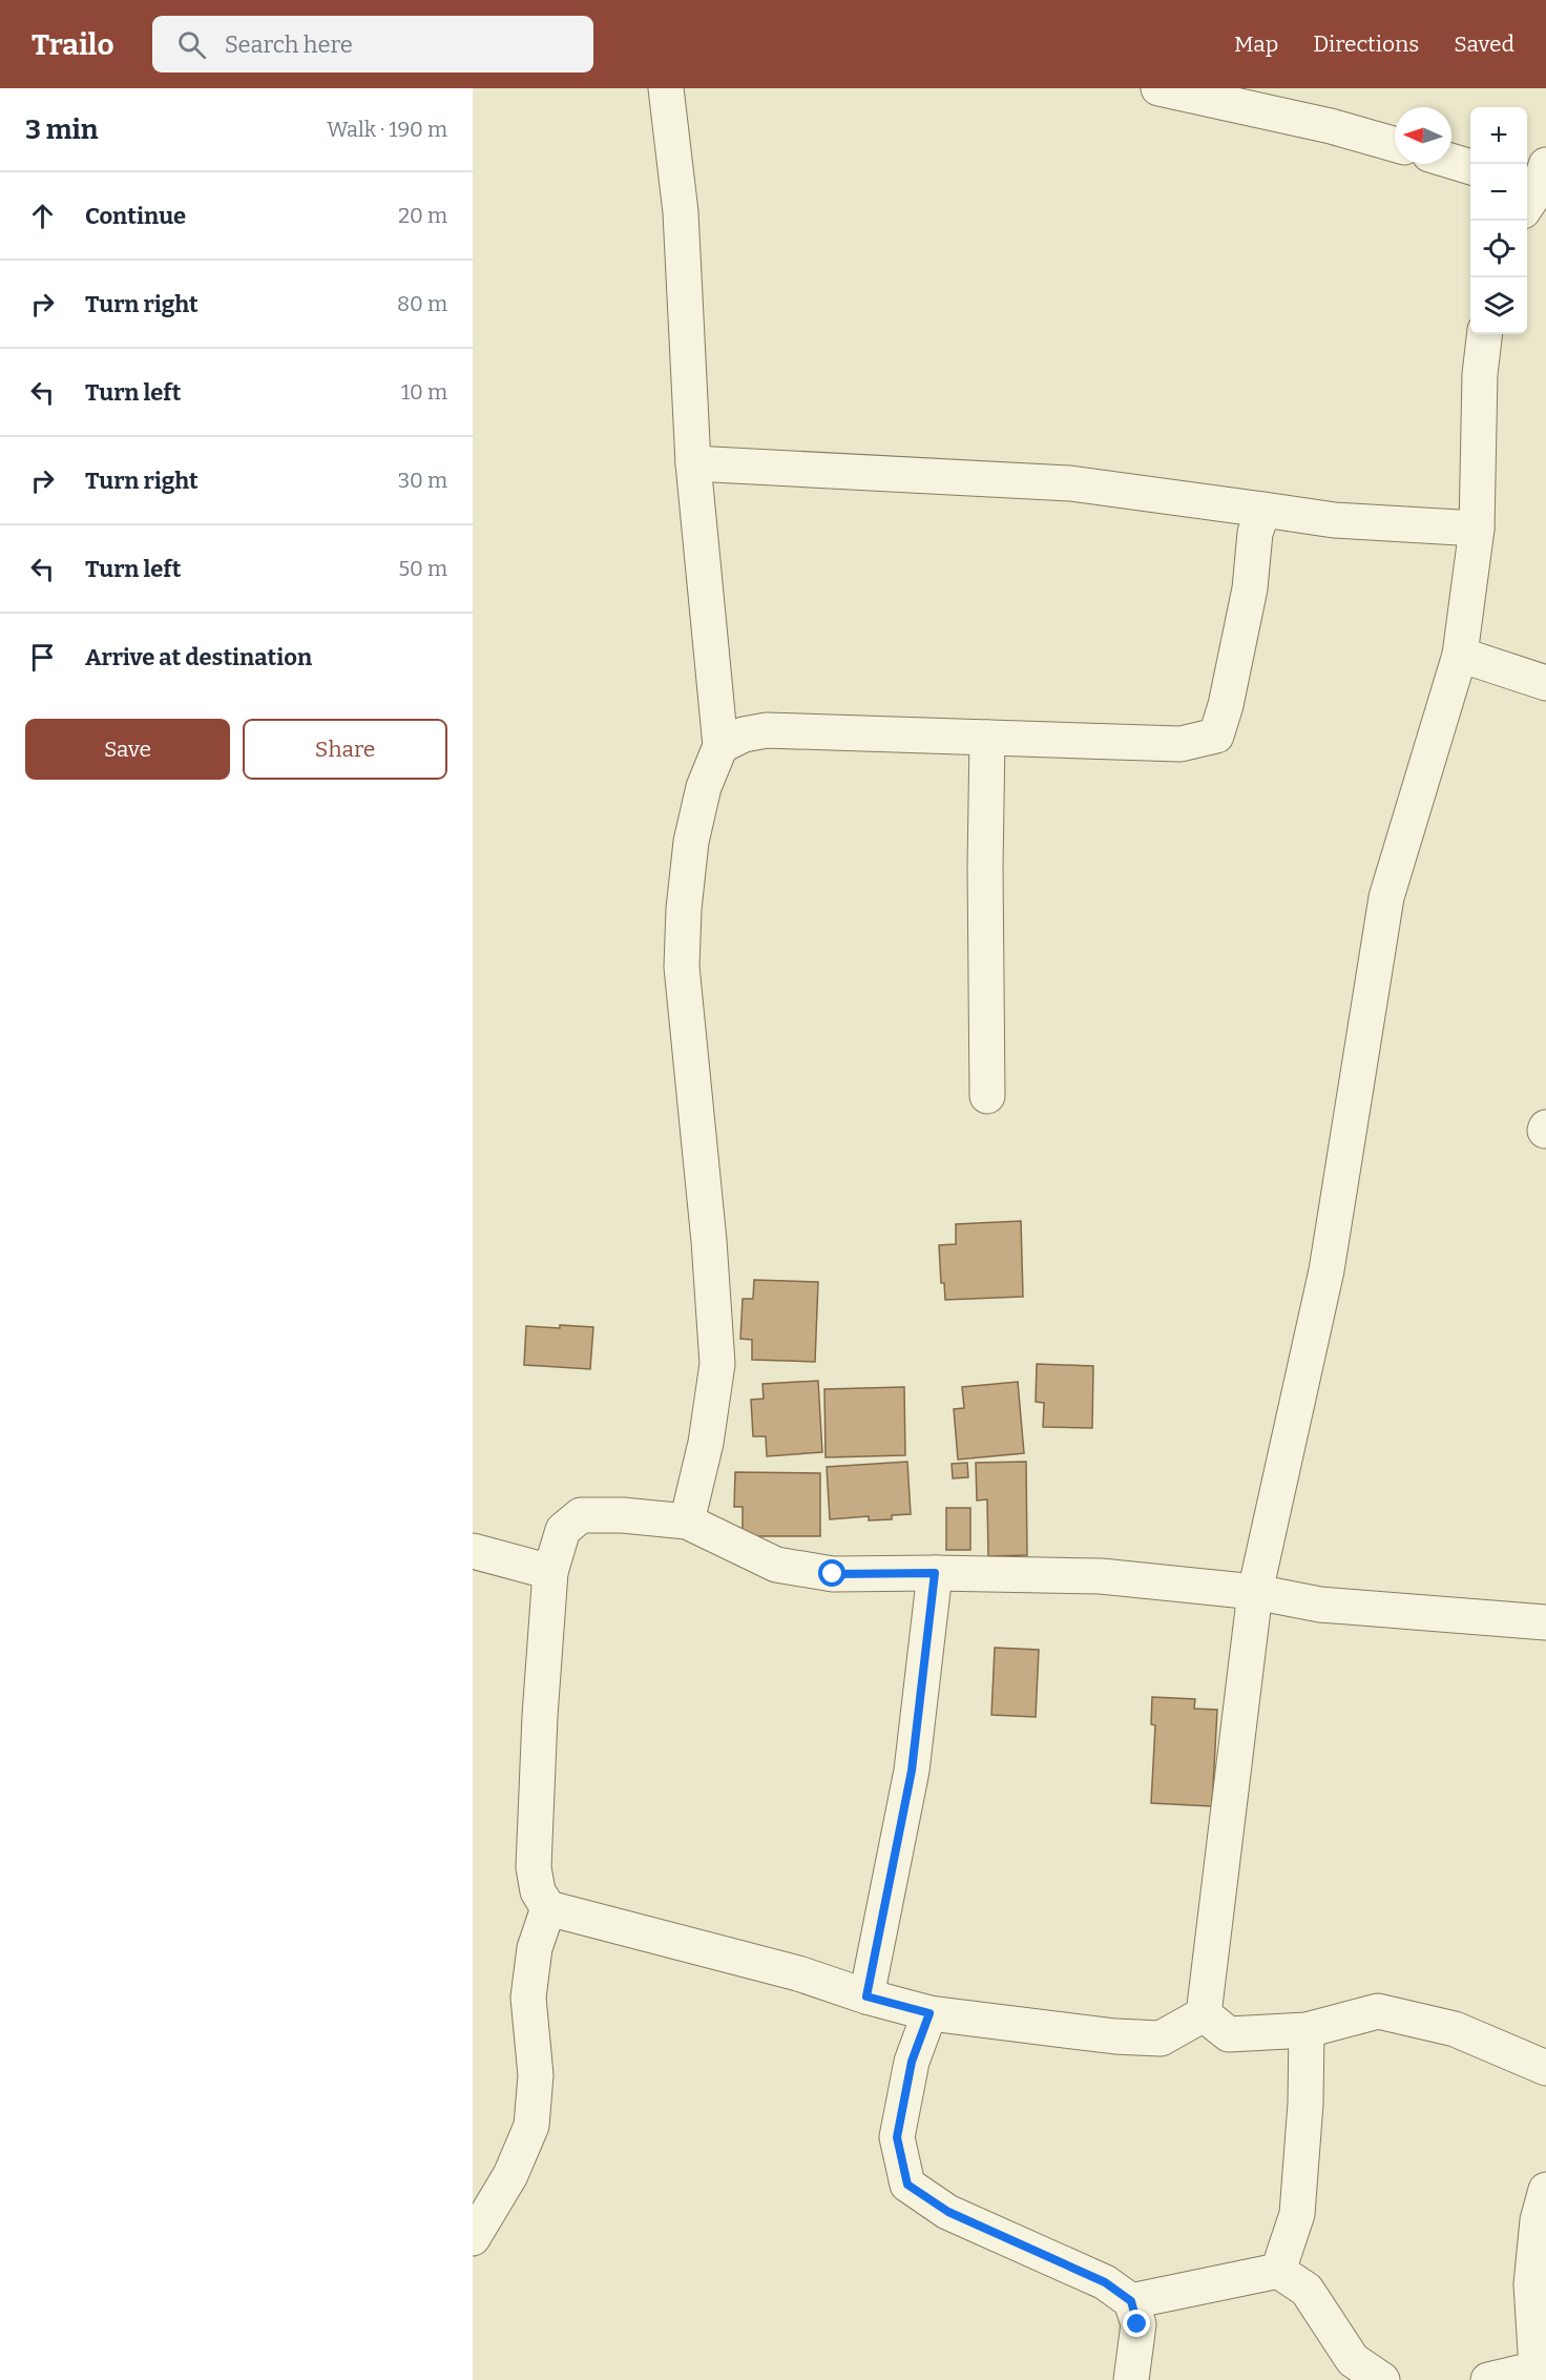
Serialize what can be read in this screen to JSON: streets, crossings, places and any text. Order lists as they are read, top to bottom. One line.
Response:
{"north":"left","page":{"header":"Trailo","search":"Search here","nav":["Map","Directions","Saved"],"heading":["3 min","Walk · 190 m"],"map_buttons":["+","−"],"list":[["Continue","20 m"],["Turn right","80 m"],["Turn left","10 m"],["Turn right","30 m"],["Turn left","50 m"],"Arrive at destination"],"buttons":["Save","Share"]}}
